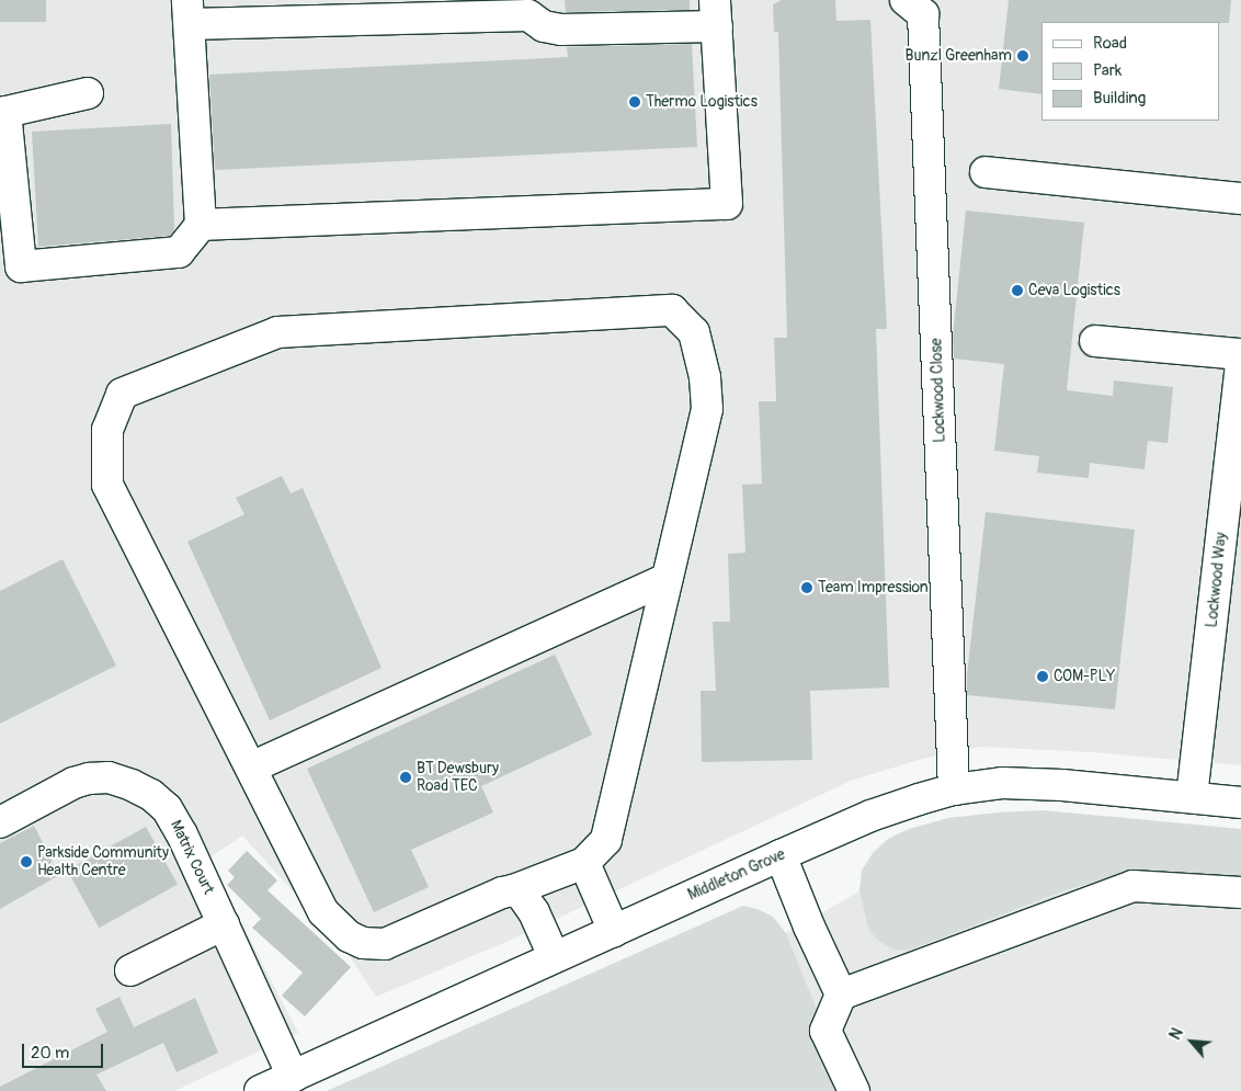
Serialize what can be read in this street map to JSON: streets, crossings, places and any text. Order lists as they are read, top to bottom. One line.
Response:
{"streets":{"street":["Lockwood Close","Lockwood Way","Matrix Court","Middleton Grove"]},"crossings":[["Lockwood Close","Middleton Grove"],["Lockwood Way","Middleton Grove"],["Matrix Court","Middleton Grove"]],"places":["Bunzl Greenham","Thermo Logistics","Ceva Logistics","Team Impression","COM-PLY","BT Dewsbury Road TEC","Parkside Community Health Centre"],"legend":["Road","Park","Building"],"scale_bar":"20 m","north":"top left"}
